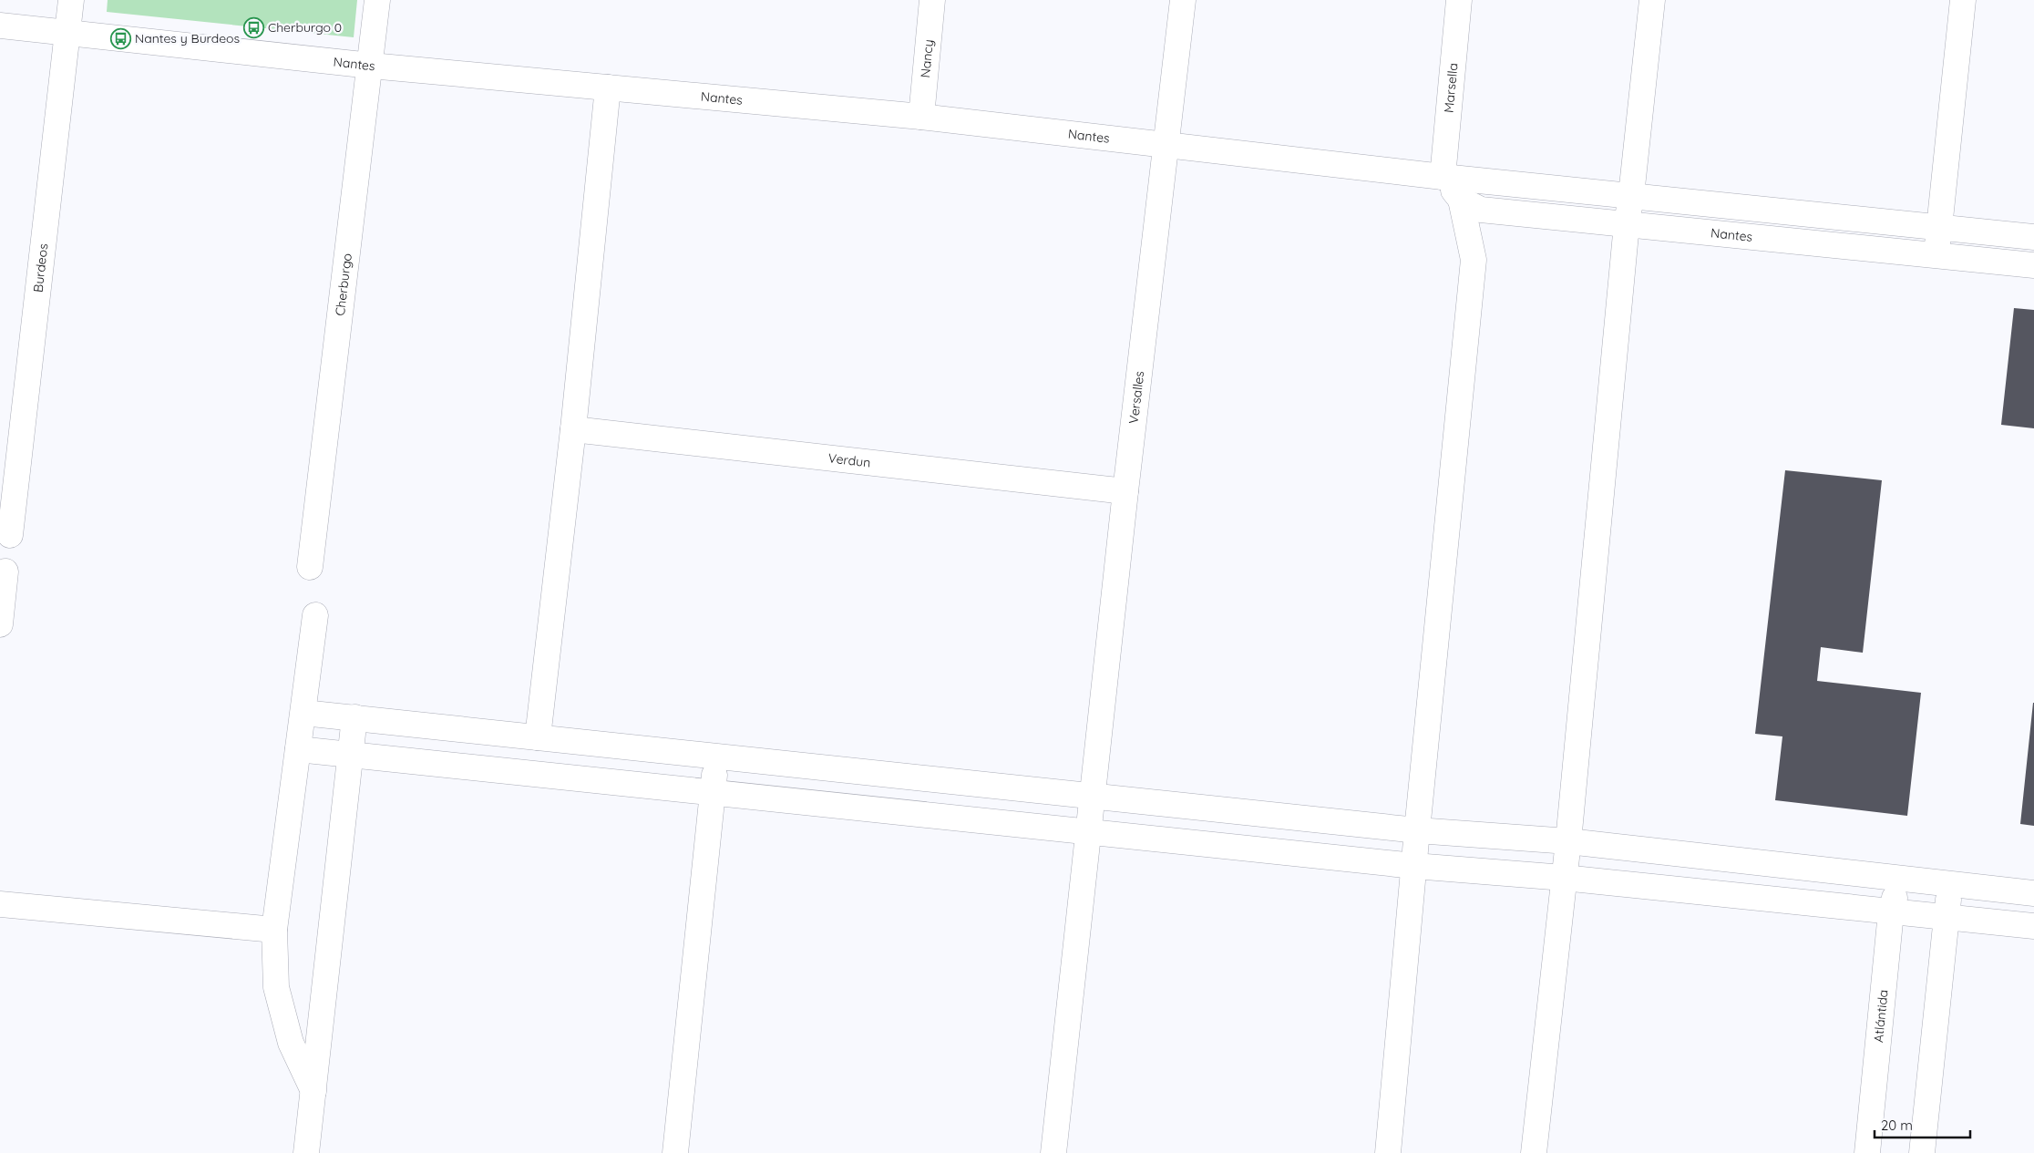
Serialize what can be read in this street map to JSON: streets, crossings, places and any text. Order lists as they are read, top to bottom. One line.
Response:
{"streets":{"street":["Nancy","Nantes","Marsella","Burdeos","Cherburgo","Versalles","Verdun","Atlántida"]},"crossings":[["Nancy","Nantes"],["Nantes","Marsella"],["Nantes","Burdeos"],["Nantes","Cherburgo"],["Nantes","Versalles"],["Versalles","Verdun"]],"places":{"bus stop":["Cherburgo 0","Nantes y Burdeos"]},"scale_bar":"20 m"}
